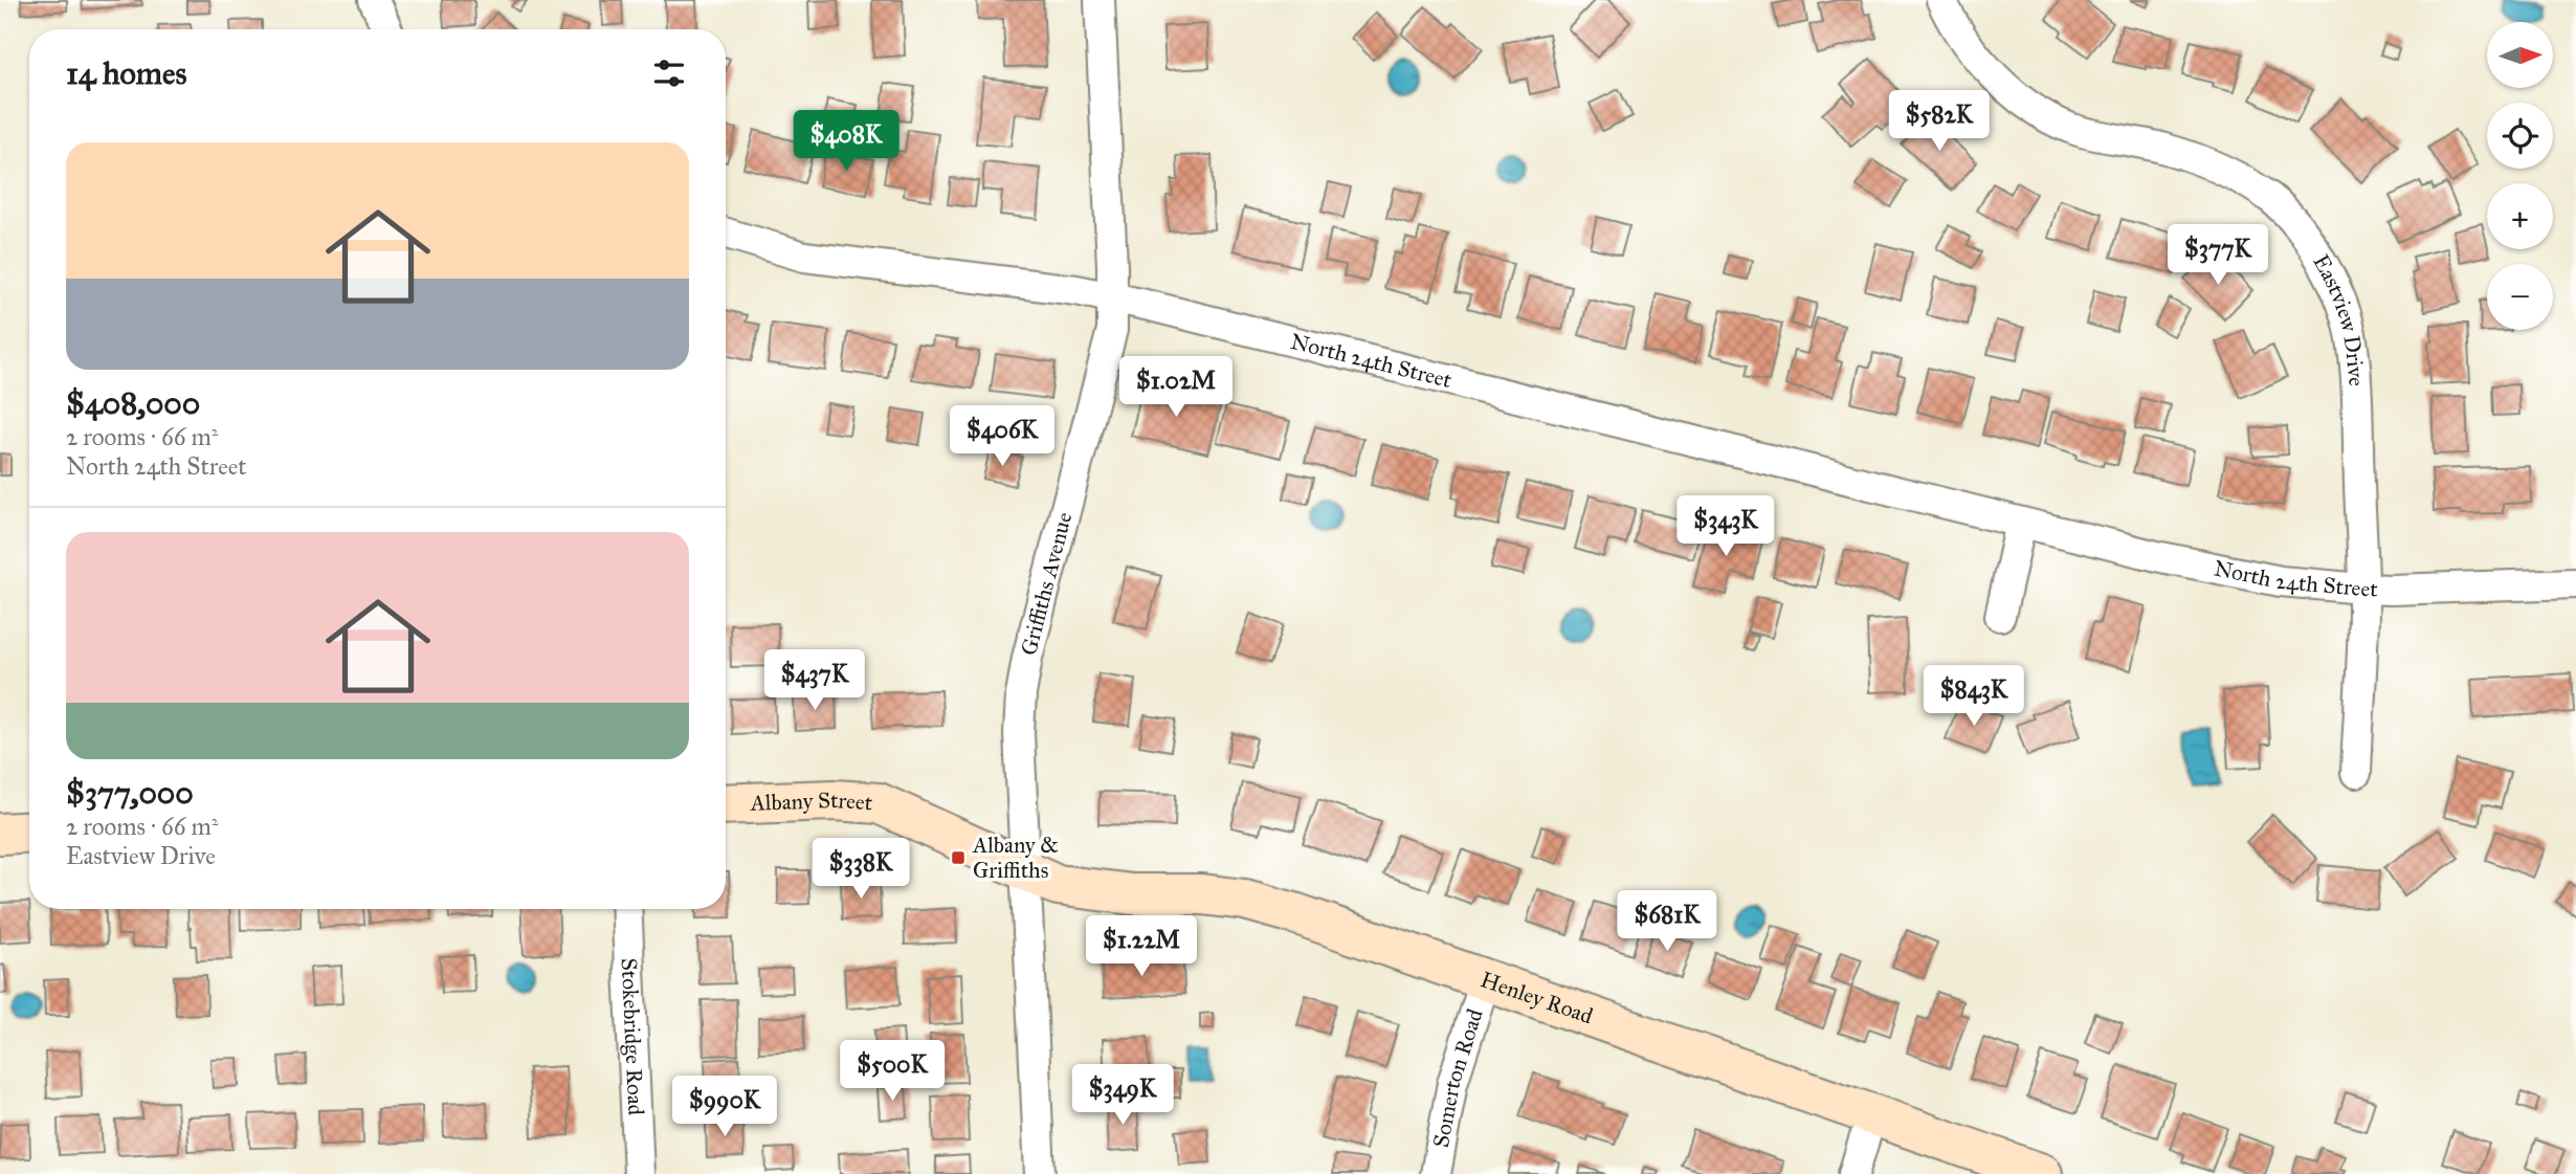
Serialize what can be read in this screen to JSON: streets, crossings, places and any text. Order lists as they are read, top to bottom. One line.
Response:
{"streets":{"street":["Eastview Drive","North 24th Street","Griffiths Avenue","Albany Street","Henley Road","Stokebridge Road","Somerton Road"]},"crossings":[["Eastview Drive","North 24th Street"],["North 24th Street","Griffiths Avenue"],["Griffiths Avenue","Albany Street"],["Griffiths Avenue","Henley Road"],["Albany Street","Henley Road"],["Henley Road","Somerton Road"]],"places":{"transit":["Albany & Griffiths"]},"north":"right","page":{"map_buttons":["+","−"],"heading":"14 homes","price":["$582K","$408K","$377K","$1.02M","$406K","$343K","$437K","$843K","$338K","$681K","$1.22M","$500K","$349K","$990K"],"list":[{"name":"$408,000","note":"2 rooms · 66 m² · North 24th Street"},{"name":"$377,000","note":"2 rooms · 66 m² · Eastview Drive"}]}}
